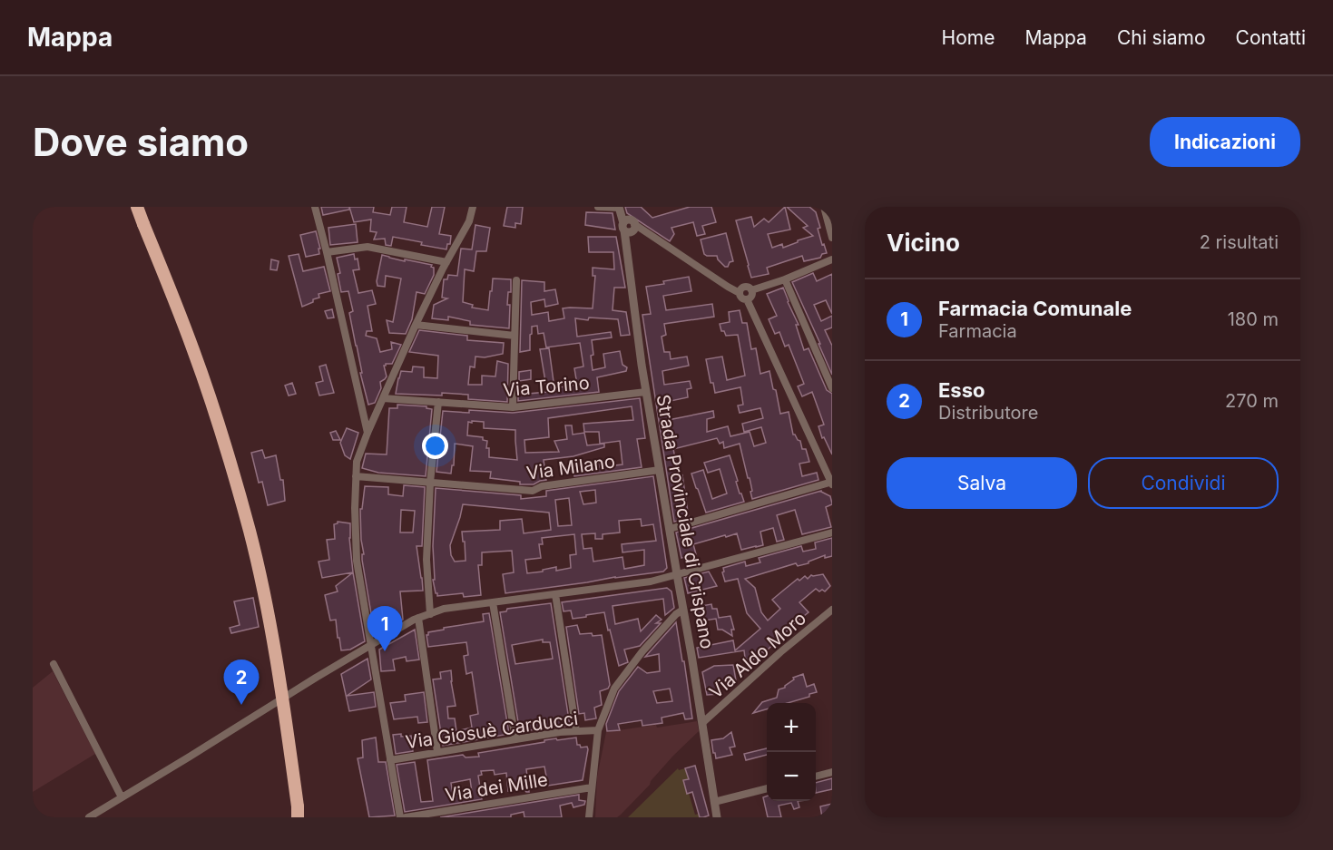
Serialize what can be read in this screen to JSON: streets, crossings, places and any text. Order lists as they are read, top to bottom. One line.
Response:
{"streets":{"street":["Via Torino","Via Milano","Strada Provinciale di Crispano","Via Aldo Moro","Via Giosuè Carducci","Via dei Mille"]},"crossings":[["Via Torino","Strada Provinciale di Crispano"],["Via Milano","Strada Provinciale di Crispano"],["Strada Provinciale di Crispano","Via Aldo Moro"]],"page":{"header":"Mappa","nav":["Home","Mappa","Chi siamo","Contatti"],"buttons":["Indicazioni",["Salva","Condividi"]],"title":"Dove siamo","heading":["Vicino","2 risultati"],"list":[{"mark":"1","name":"Farmacia Comunale","note":"Farmacia","value":"180 m"},{"mark":"2","name":"Esso","note":"Distributore","value":"270 m"}],"pins":["1","2"],"map_buttons":["+","−"]}}
